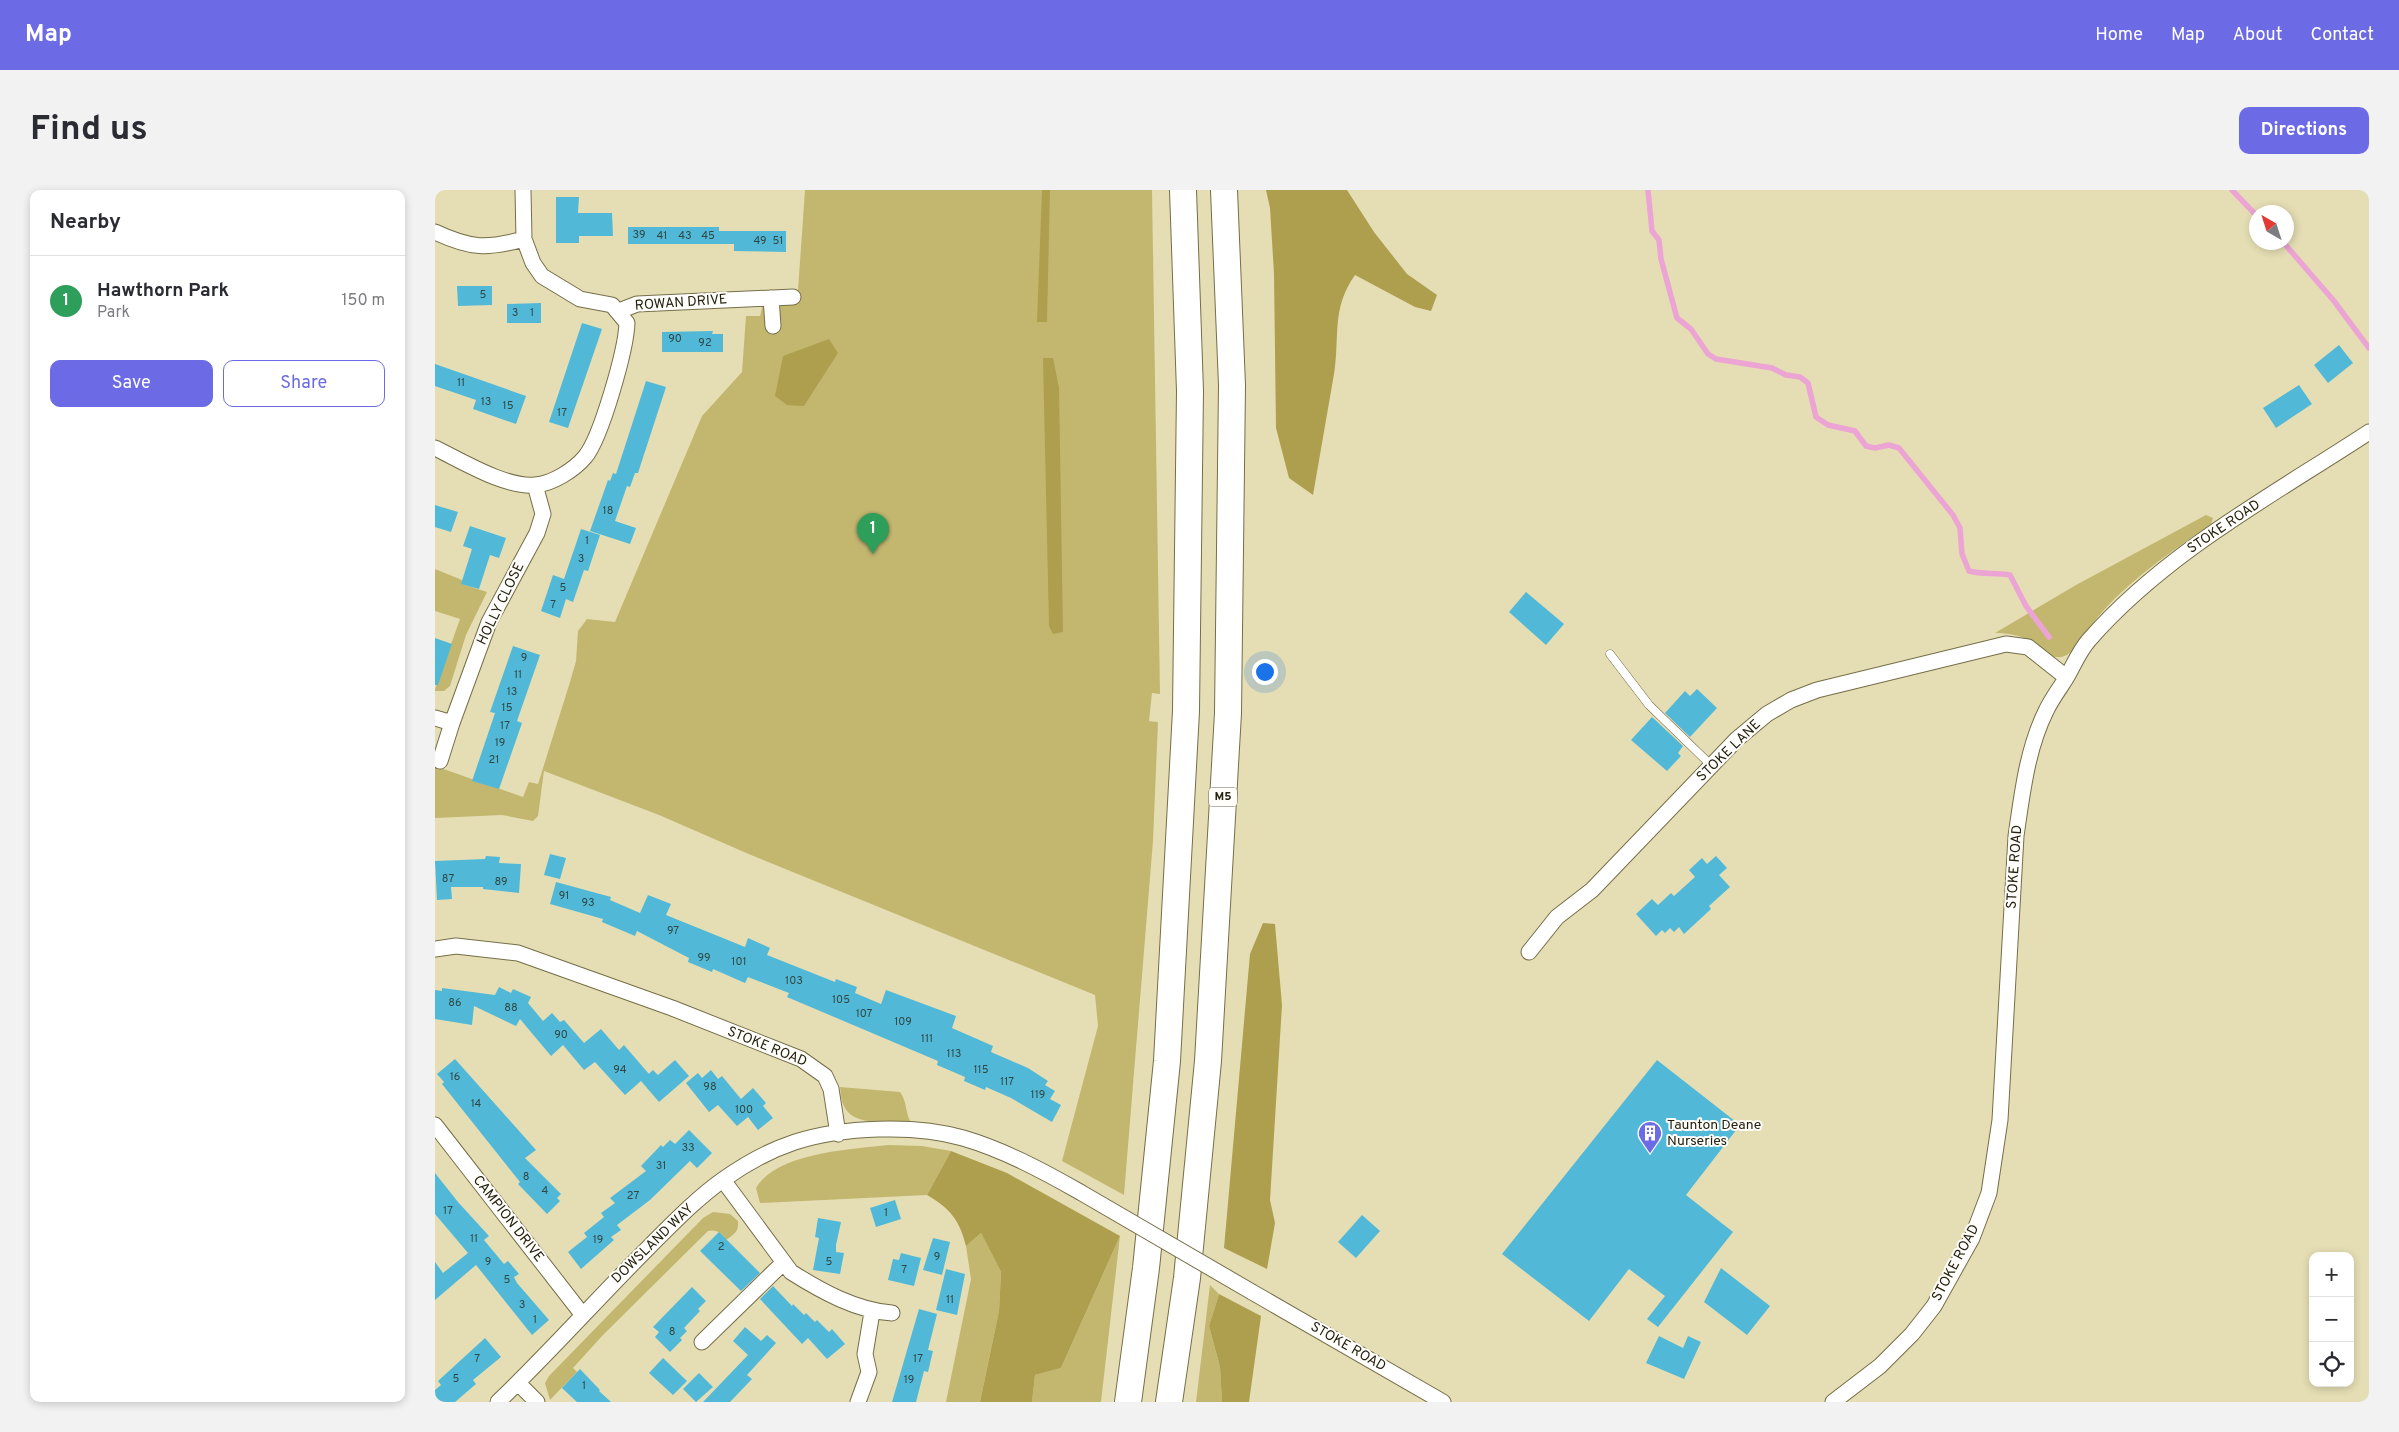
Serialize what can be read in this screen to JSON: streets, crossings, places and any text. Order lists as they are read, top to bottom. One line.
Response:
{"streets":{"highway":["M5"],"street":["ROWAN DRIVE","STOKE ROAD","HOLLY CLOSE","STOKE LANE","CAMPION DRIVE","DOWSLAND WAY"]},"crossings":[["STOKE ROAD","STOKE LANE"],["STOKE ROAD","DOWSLAND WAY"],["CAMPION DRIVE","DOWSLAND WAY"]],"places":{"building":["Taunton Deane Nurseries"]},"house_numbers":["39","41","43","45","49","51","5","3","1","90","92","11","13","15","17","18","1","3","5","7","9","11","13","15","17","19","21","87","89","91","93","97","99","101","103","105","86","88","107","109","90","111","113","94","115","16","117","98","119","14","100","33","31","8","4","27","17","1","11","19","2","9","9","5","7","5","11","3","1","8","7","17","5","19","1"],"north":"top left","page":{"header":"Map","nav":["Home","Map","About","Contact"],"buttons":["Directions",["Save","Share"]],"title":"Find us","heading":"Nearby","list":[{"mark":"1","name":"Hawthorn Park","note":"Park","value":"150 m"}],"pins":"1","map_buttons":["+","−"]}}
